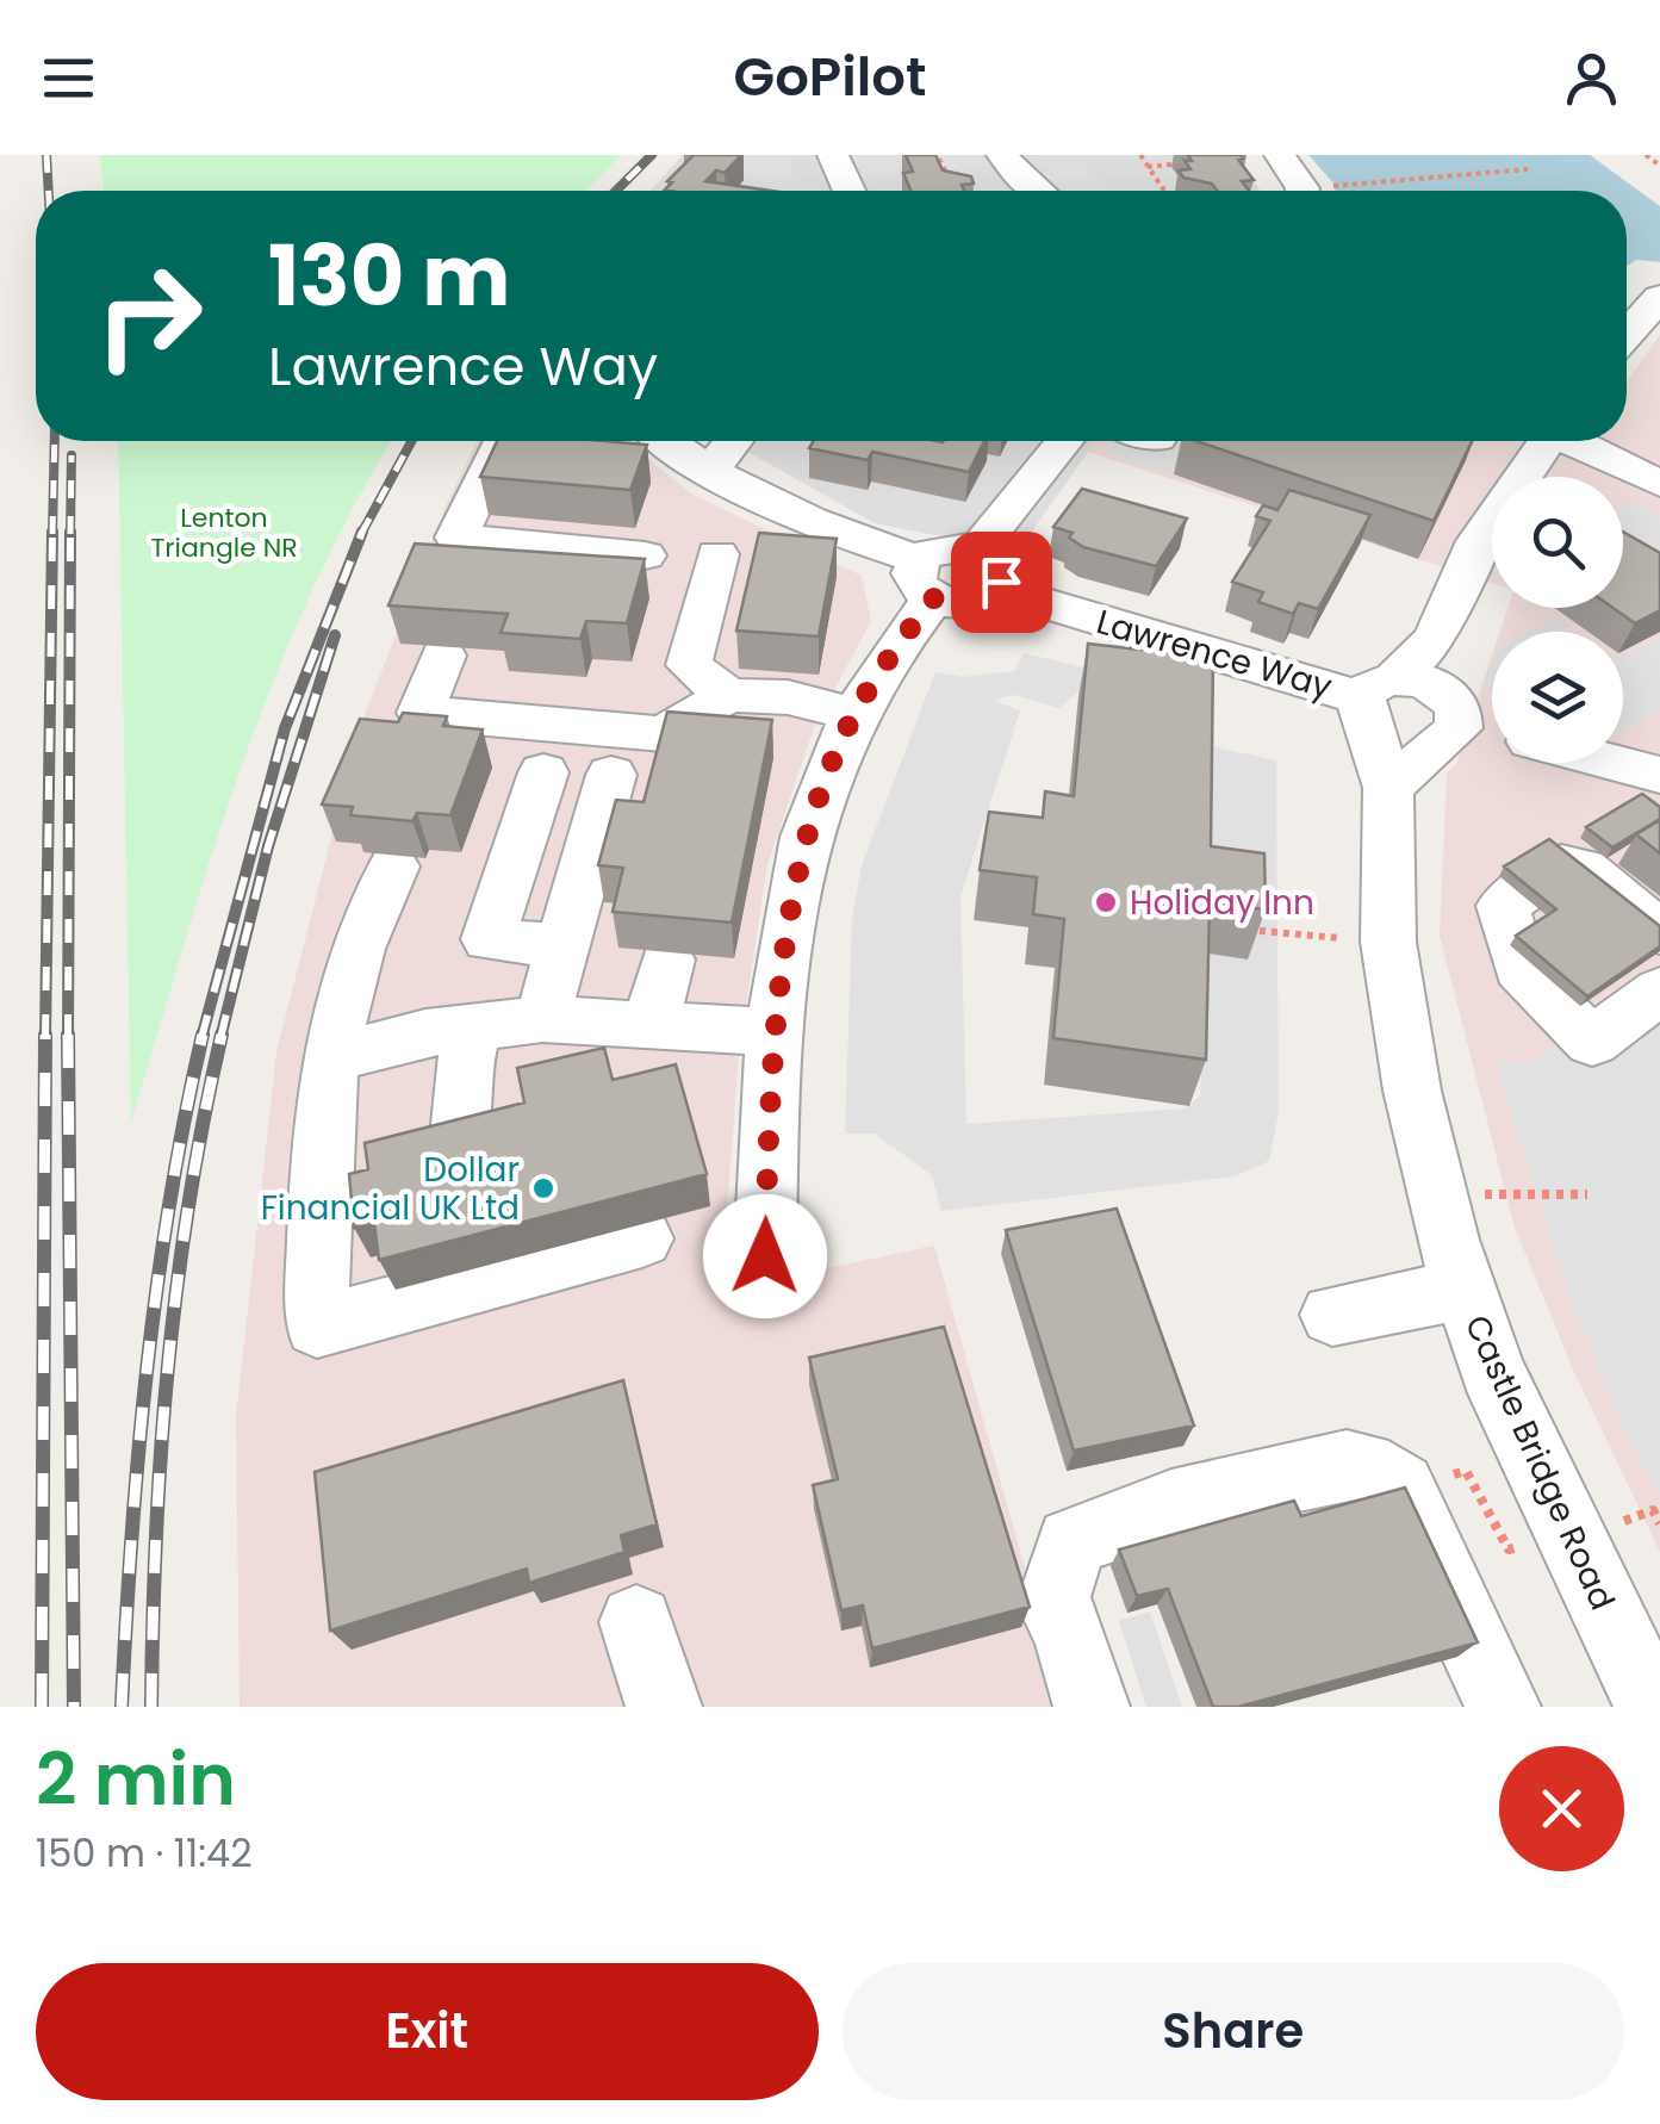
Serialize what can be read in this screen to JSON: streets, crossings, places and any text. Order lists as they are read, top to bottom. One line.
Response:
{"streets":{"street":["Lawrence Way","Castle Bridge Road"]},"crossings":[["Lawrence Way","Castle Bridge Road"]],"parks":["Lenton Triangle NR"],"places":["Holiday Inn","Dollar Financial UK Ltd"],"page":{"header":"GoPilot","turn":["130 m","Lawrence Way"],"heading":["2 min","150 m · 11:42"],"buttons":["Exit","Share"]}}
